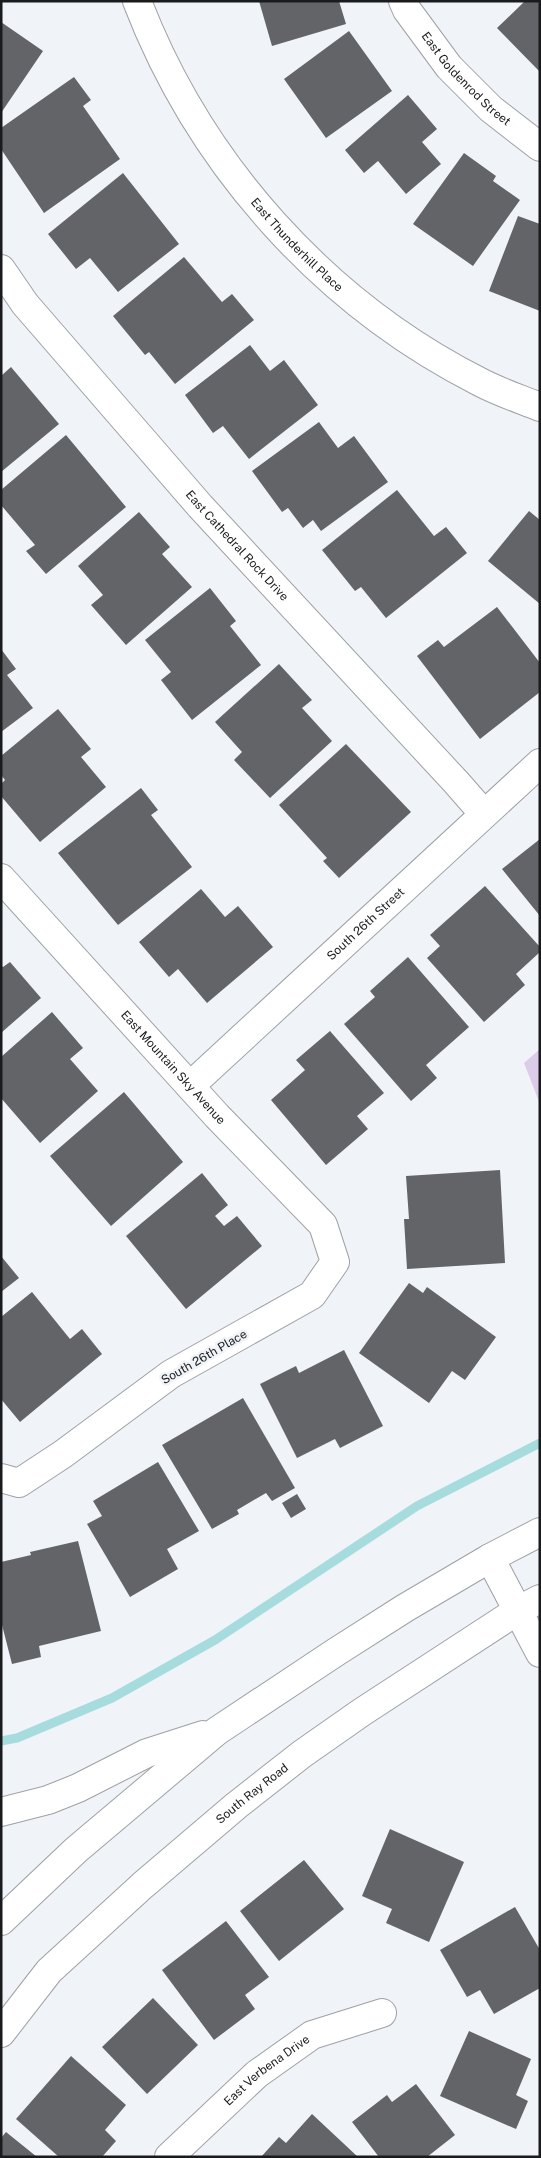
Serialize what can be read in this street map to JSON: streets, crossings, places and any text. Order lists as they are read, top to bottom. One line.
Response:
{"streets":{"street":["East Goldenrod Street","East Thunderhill Place","East Cathedral Rock Drive","South 26th Street","East Mountain Sky Avenue","South 26th Place","South Ray Road","East Verbena Drive"]},"crossings":[["East Cathedral Rock Drive","South 26th Street"],["South 26th Street","East Mountain Sky Avenue"],["East Mountain Sky Avenue","South 26th Place"]]}
